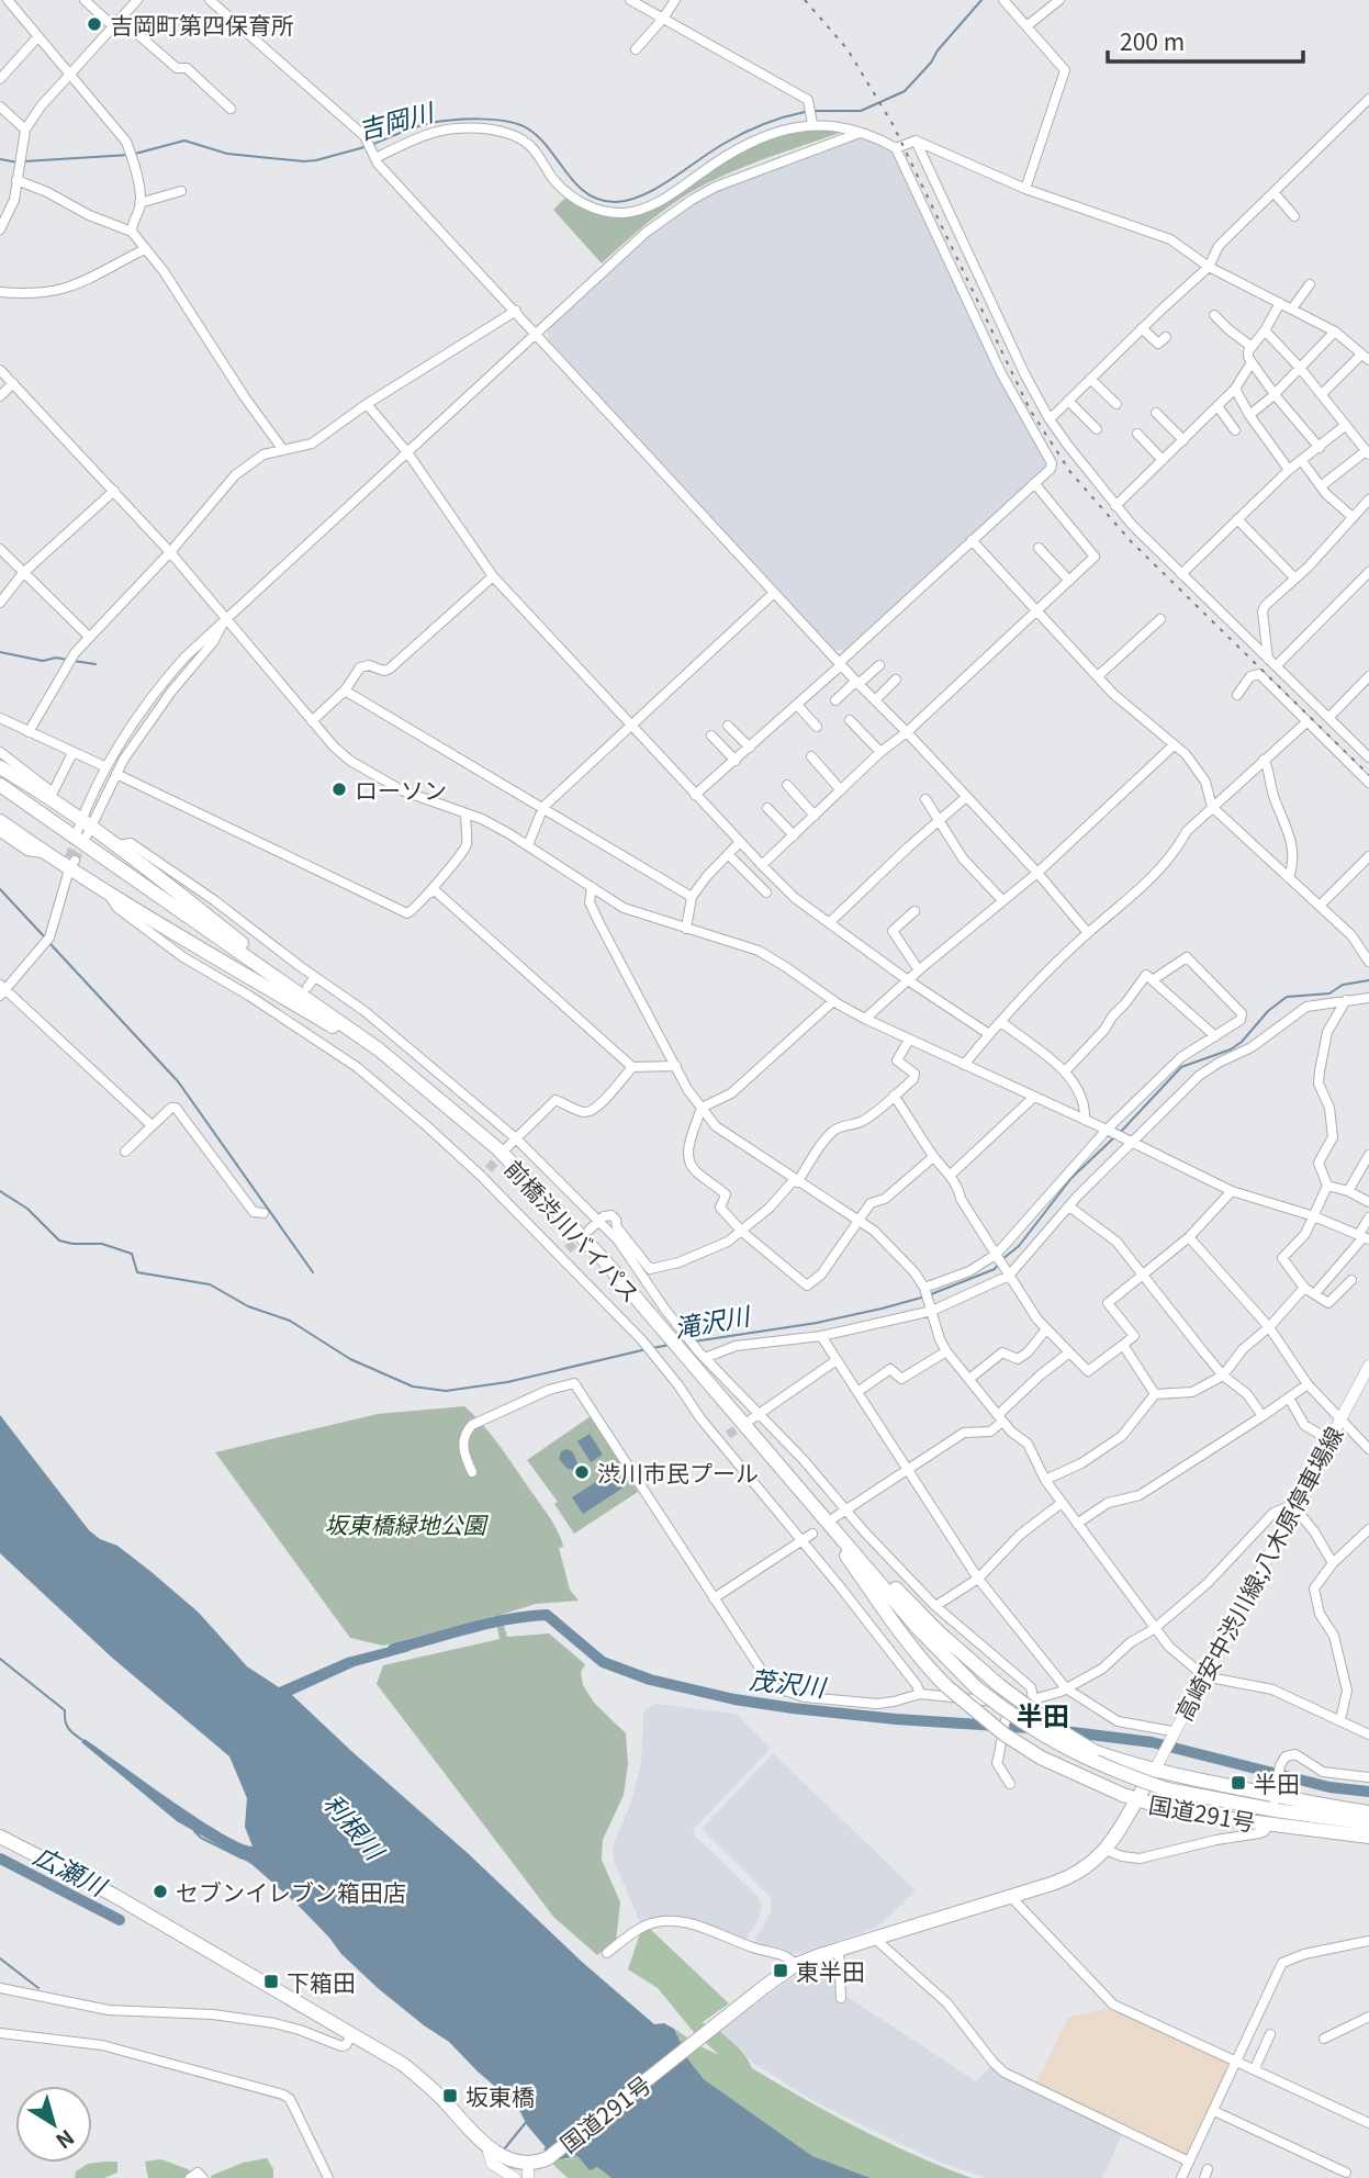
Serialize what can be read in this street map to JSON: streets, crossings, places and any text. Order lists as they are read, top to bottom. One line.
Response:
{"streets":{"highway":["前橋渋川バイパス","国道291号"],"main road":["高崎安中渋川線;八木原停車場線"]},"crossings":[["高崎安中渋川線;八木原停車場線","国道291号"]],"districts":["半田"],"water":["吉岡川","滝沢川","茂沢川","利根川","広瀬川"],"parks":["坂東橋緑地公園"],"places":{"other":["吉岡町第四保育所","ローソン","渋川市民プール","セブンイレブン箱田店"],"transit":["半田","東半田","下箱田","坂東橋"]},"scale_bar":"200 m","north":"bottom right"}
